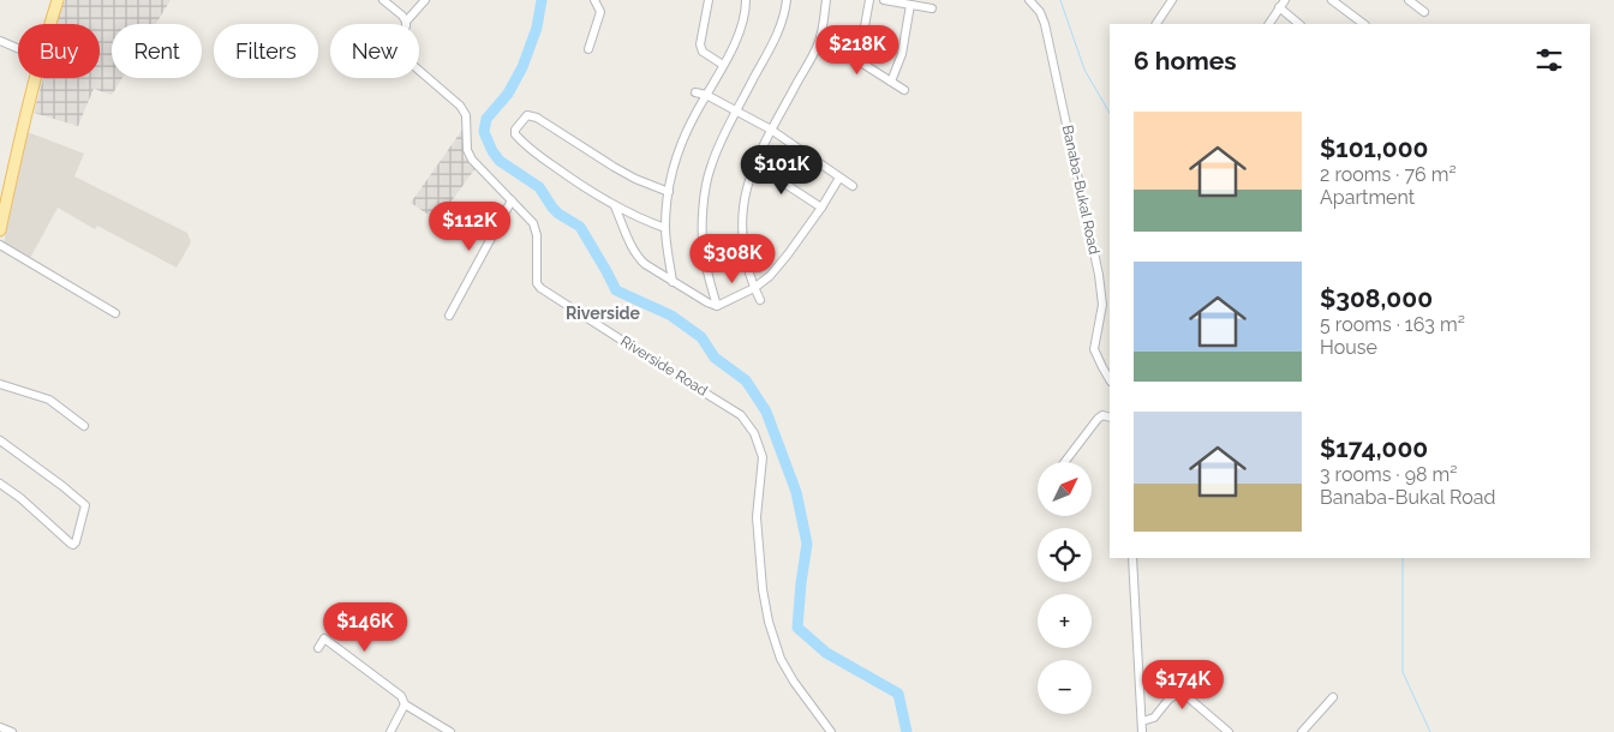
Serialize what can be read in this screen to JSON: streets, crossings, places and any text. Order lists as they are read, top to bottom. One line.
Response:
{"streets":{"street":["Banaba-Bukal Road","Riverside Road"]},"districts":["Riverside"],"north":"top right","page":{"chip":["Buy","Rent","Filters","New"],"heading":"6 homes","price":["$218K","$101K","$112K","$308K","$146K","$174K"],"list":[{"name":"$101,000","note":"2 rooms · 76 m² · Apartment"},{"name":"$308,000","note":"5 rooms · 163 m² · House"},{"name":"$174,000","note":"3 rooms · 98 m² · Banaba-Bukal Road"}],"map_buttons":["+","−"]}}
